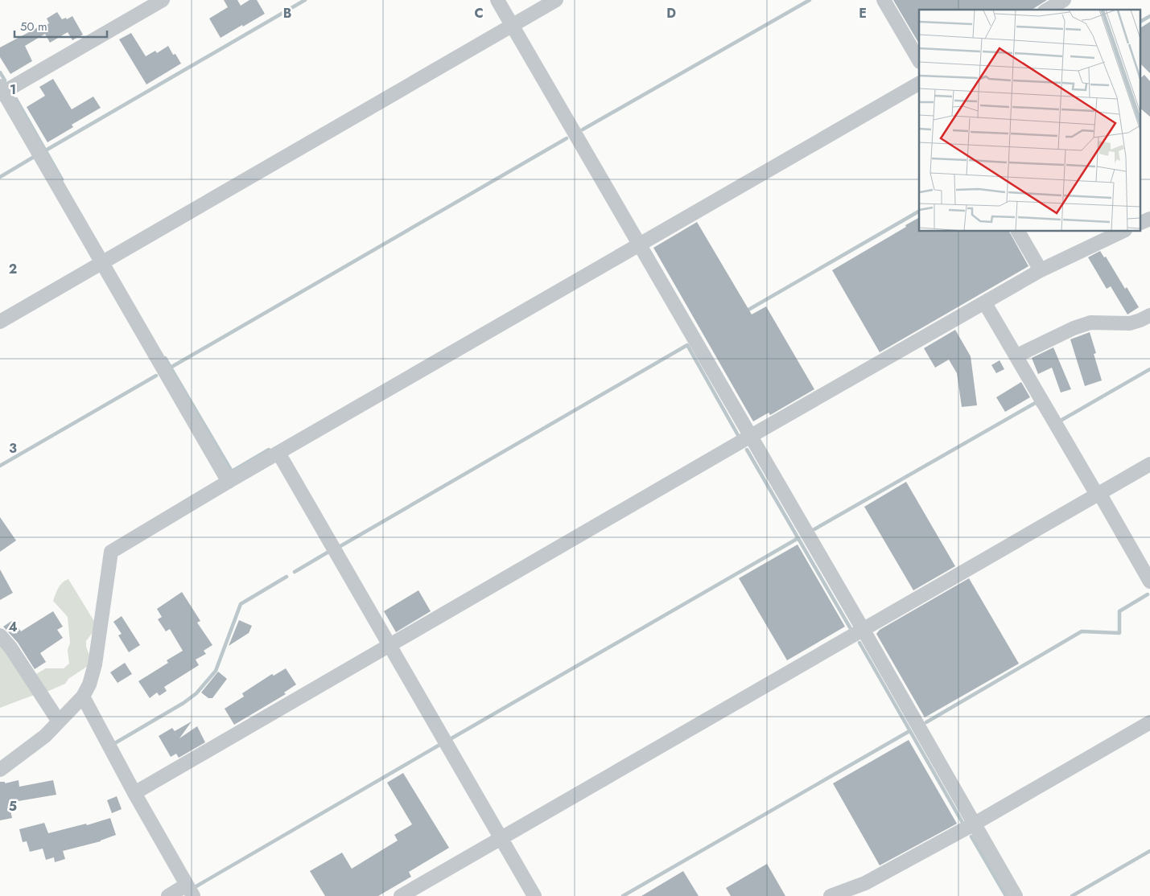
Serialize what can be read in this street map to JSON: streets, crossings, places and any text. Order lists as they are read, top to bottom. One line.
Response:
{"scale_bar":"50 m","grid":{"columns":["B","C","D","E"],"rows":["1","2","3","4","5"]}}
